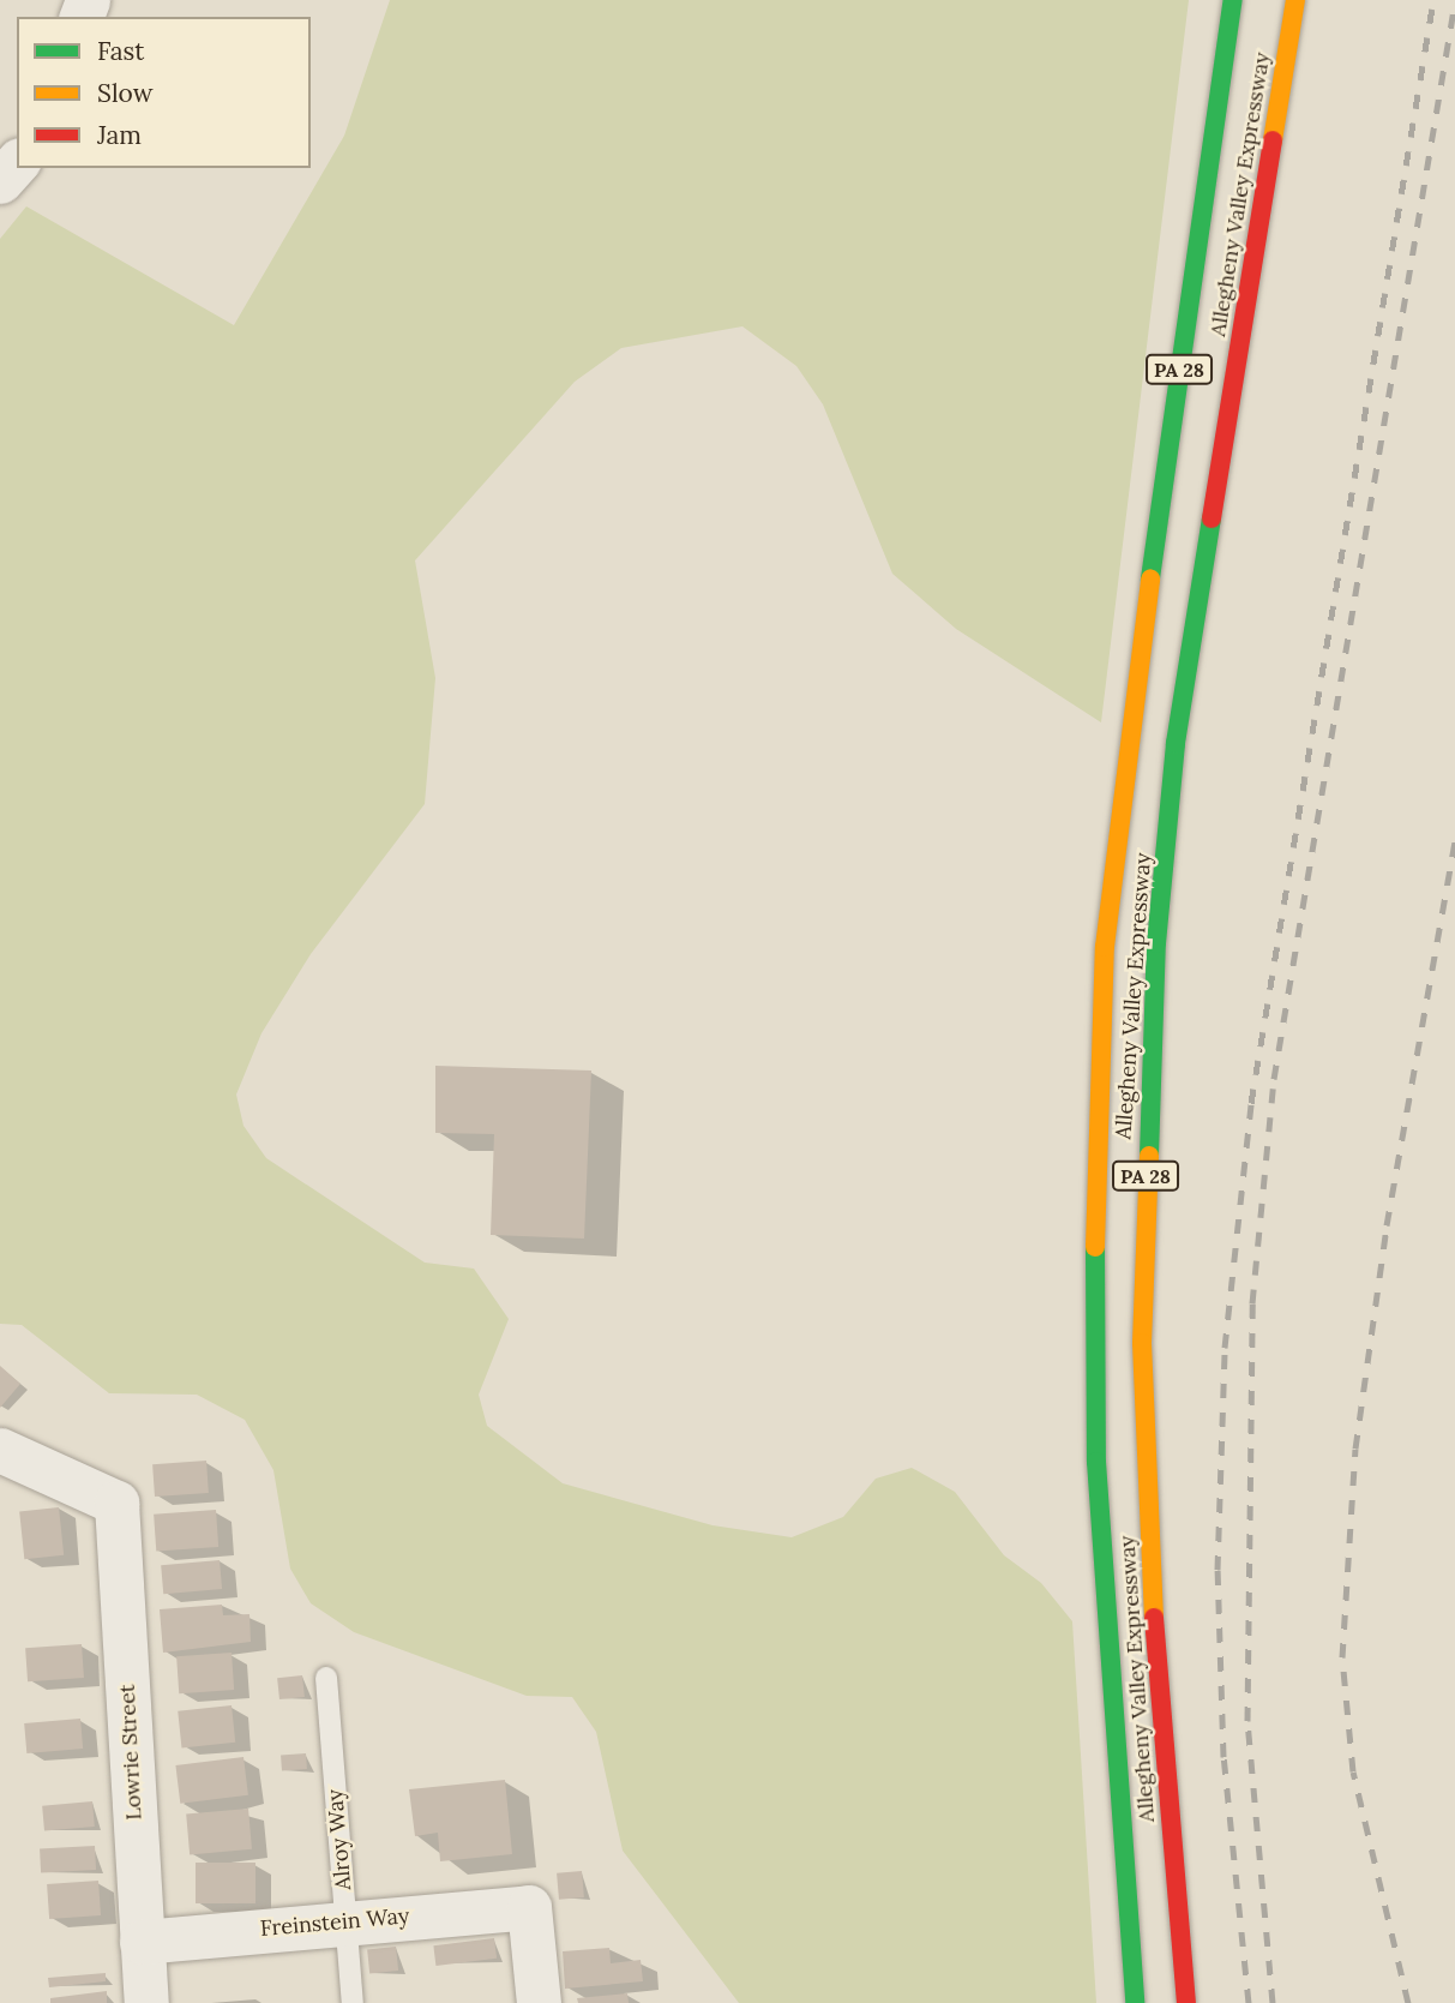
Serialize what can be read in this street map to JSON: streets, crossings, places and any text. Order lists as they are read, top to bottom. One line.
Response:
{"streets":{"highway":["Allegheny Valley Expressway","PA 28"],"street":["Lowrie Street","Freinstein Way"],"lane":["Alroy Way"]},"crossings":[["Lowrie Street","Freinstein Way"],["Alroy Way","Freinstein Way"]],"legend":["Fast","Slow","Jam"]}
